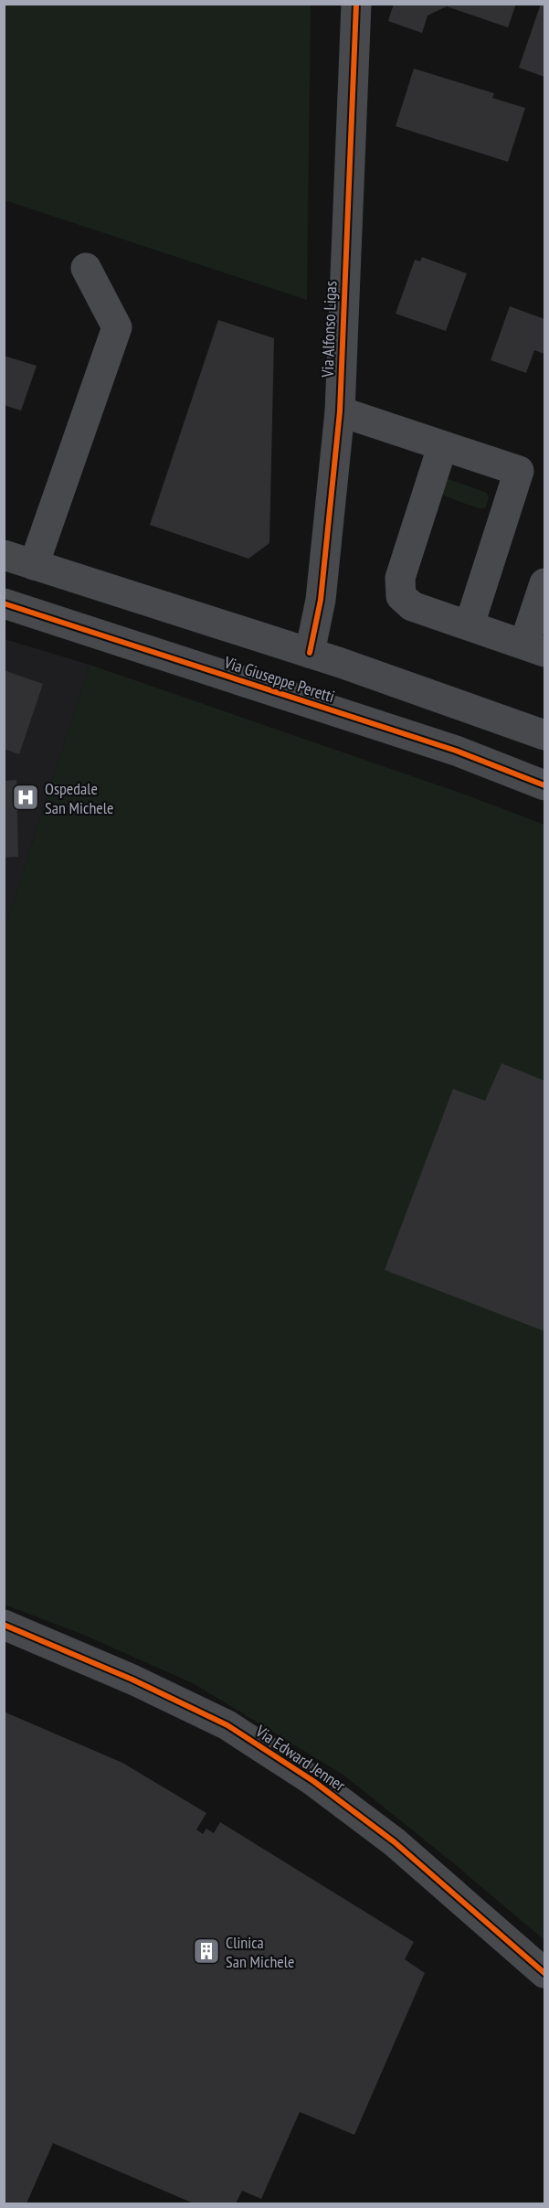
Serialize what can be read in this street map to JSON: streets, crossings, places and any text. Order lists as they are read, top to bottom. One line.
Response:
{"streets":{"street":["Via Alfonso Ligas","Via Giuseppe Peretti","Via Edward Jenner"]},"crossings":[["Via Alfonso Ligas","Via Giuseppe Peretti"]],"places":{"hospital":["Ospedale San Michele"],"building":["Clinica San Michele"]}}
